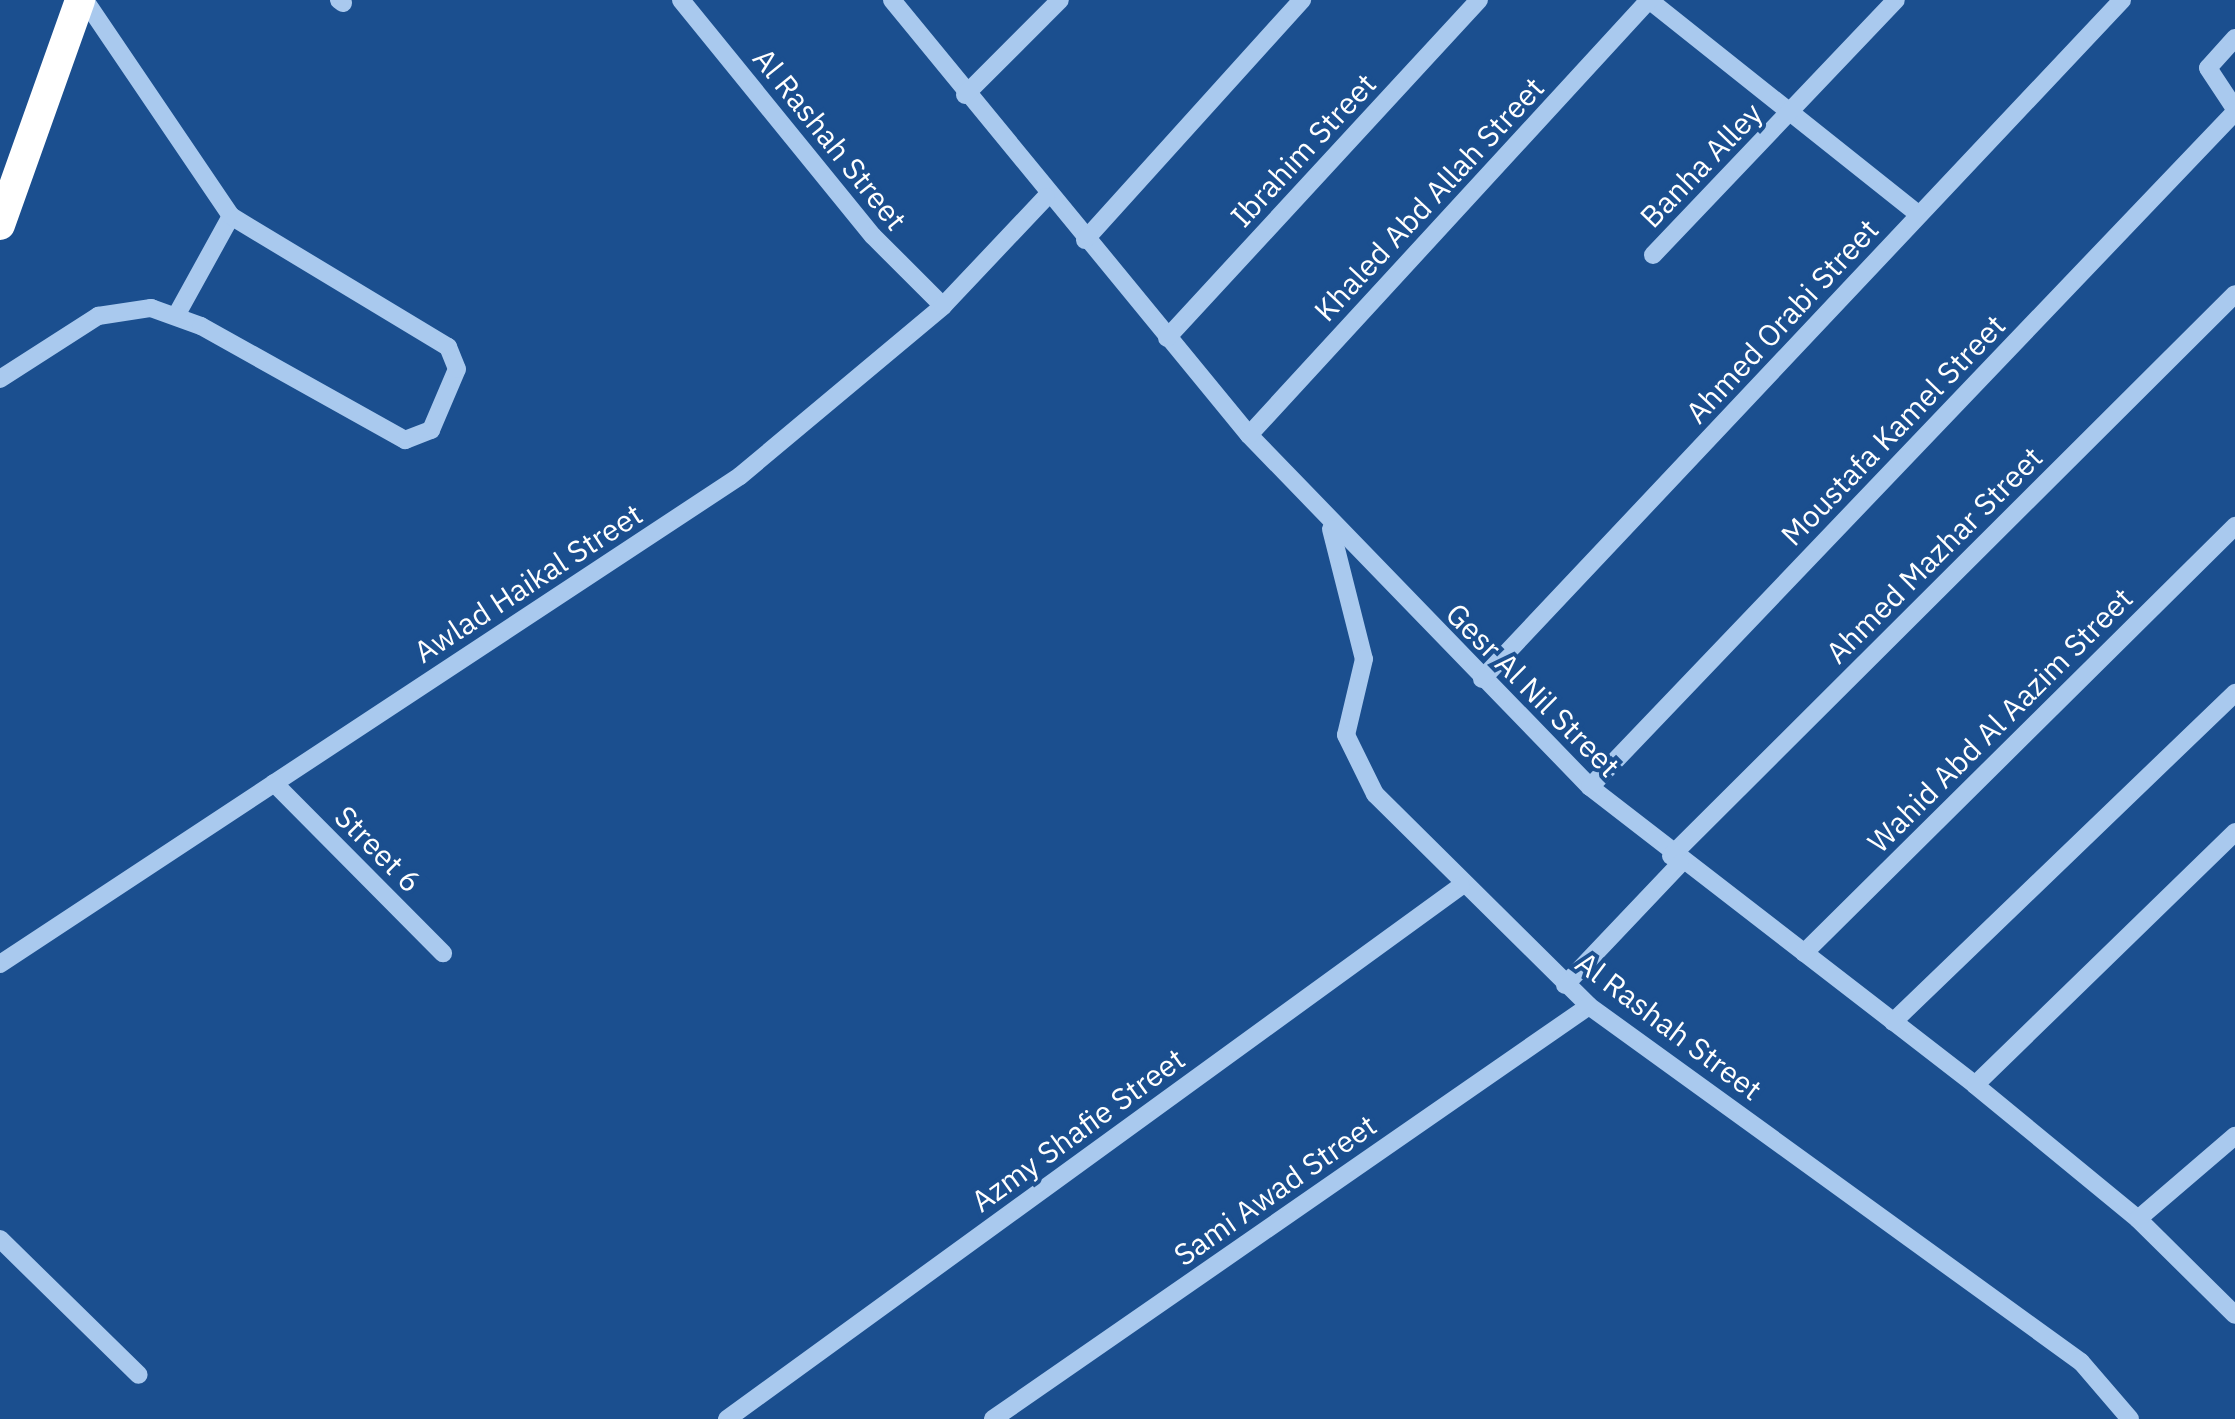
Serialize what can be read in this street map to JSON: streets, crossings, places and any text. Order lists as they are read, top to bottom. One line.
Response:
{"streets":{"street":["Al Rashah Street","Ibrahim Street","Banha Alley","Khaled Abd Allah Street","Ahmed Orabi Street","Moustafa Kamel Street","Ahmed Mazhar Street","Awlad Haikal Street","Gesr Al Nil Street","Wahid Abd Al Aazim Street","Street 6","Azmy Shafie Street","Sami Awad Street"]},"crossings":[["Al Rashah Street","Ahmed Mazhar Street"],["Al Rashah Street","Awlad Haikal Street"],["Al Rashah Street","Gesr Al Nil Street"],["Al Rashah Street","Azmy Shafie Street"],["Al Rashah Street","Sami Awad Street"],["Ibrahim Street","Gesr Al Nil Street"],["Khaled Abd Allah Street","Gesr Al Nil Street"],["Ahmed Orabi Street","Gesr Al Nil Street"],["Moustafa Kamel Street","Gesr Al Nil Street"],["Ahmed Mazhar Street","Gesr Al Nil Street"],["Awlad Haikal Street","Gesr Al Nil Street"],["Awlad Haikal Street","Street 6"],["Gesr Al Nil Street","Wahid Abd Al Aazim Street"]]}
